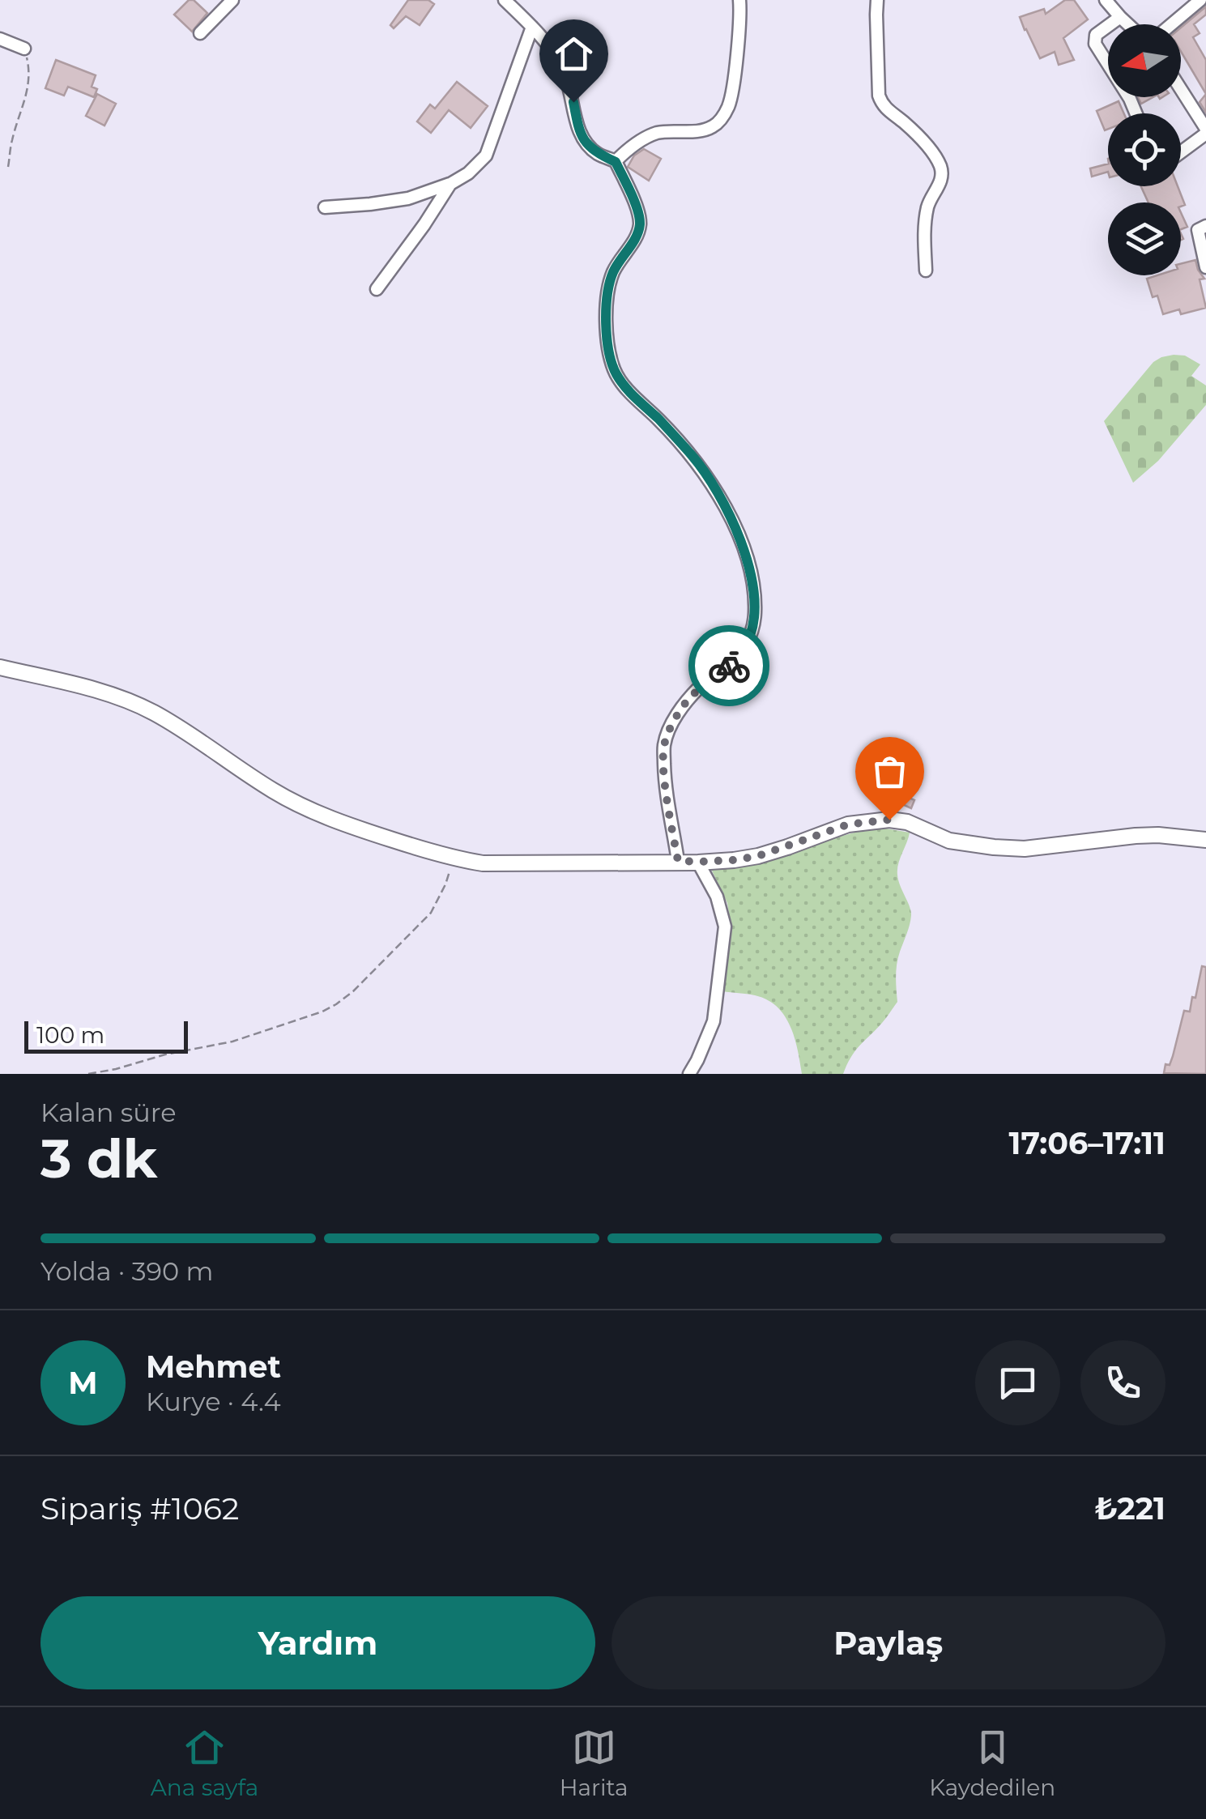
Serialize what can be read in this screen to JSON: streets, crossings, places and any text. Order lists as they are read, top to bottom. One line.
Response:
{"scale_bar":"100 m","north":"left","page":{"scale":"100 m","heading":["3 dk","Kalan süre","17:06–17:11"],"panel":["Mehmet","Kurye · 4.4","Sipariş #1062","₺221"],"bar":"Yolda · 390 m","round":"M","buttons":["Yardım","Paylaş"],"tabs":["Ana sayfa","Harita","Kaydedilen"]}}
